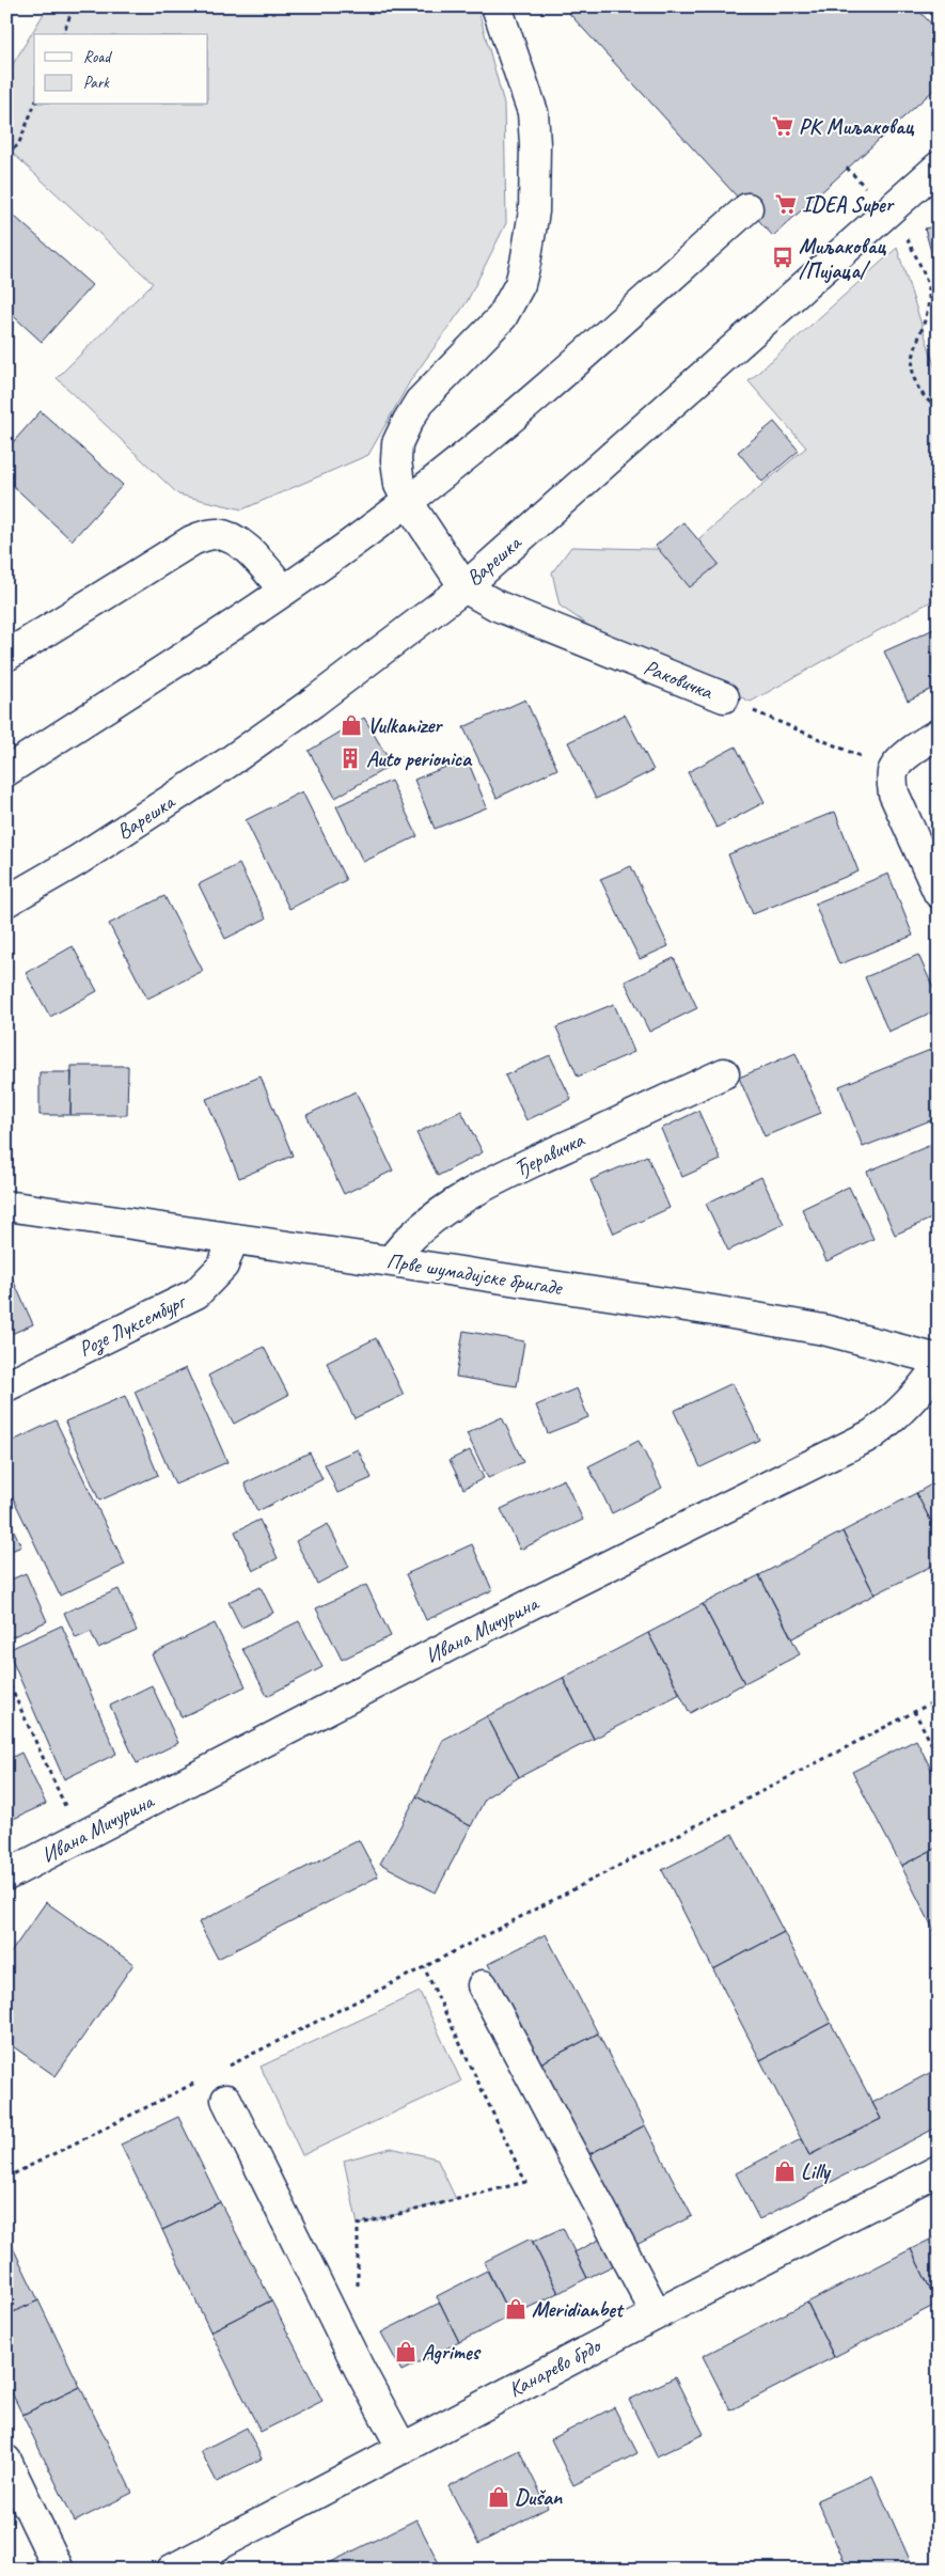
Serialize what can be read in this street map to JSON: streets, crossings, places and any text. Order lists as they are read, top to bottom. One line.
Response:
{"streets":{"street":["Варешка","Раковичка","Ђеравичка","Прве шумадијске бригаде","Розе Луксембург","Ивана Мичурина","Канарево брдо"]},"crossings":[["Варешка","Раковичка"],["Ђеравичка","Прве шумадијске бригаде"],["Прве шумадијске бригаде","Розе Луксембург"]],"places":{"supermarket":["РК Миљаковац","IDEA Super"],"bus stop":["Миљаковац /Пијаца/"],"shop":["Vulkanizer","Lilly","Meridianbet","Agrimes","Dušan"],"building":["Auto perionica"]},"legend":["Road","Park"]}
